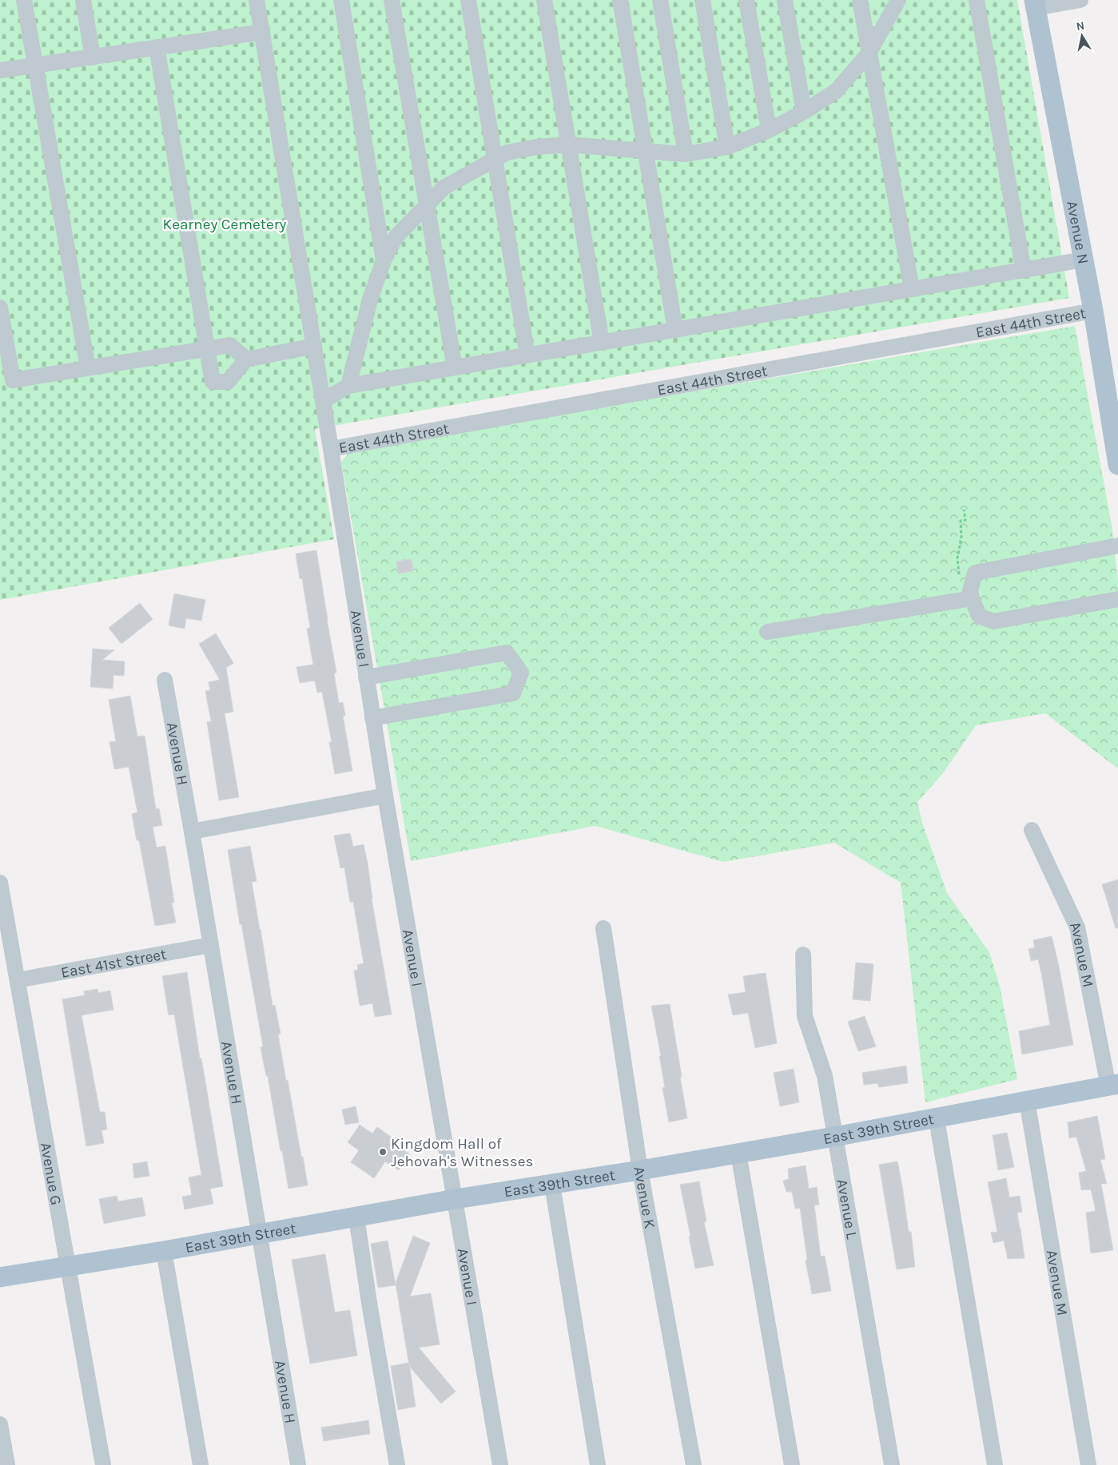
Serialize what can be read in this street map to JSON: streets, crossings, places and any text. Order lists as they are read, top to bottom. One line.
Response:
{"streets":{"main road":["Avenue N","East 39th Street"],"street":["East 44th Street","Avenue I","Avenue H","Avenue M","East 41st Street","Avenue G","Avenue K","Avenue L"]},"crossings":[["Avenue N","East 44th Street"],["East 44th Street","Avenue I"],["Avenue I","East 39th Street"],["Avenue H","East 41st Street"],["Avenue H","East 39th Street"],["Avenue M","East 39th Street"],["East 41st Street","Avenue G"],["East 39th Street","Avenue G"],["East 39th Street","Avenue K"],["East 39th Street","Avenue L"]],"parks":["Kearney Cemetery"],"places":["Kingdom Hall of Jehovah's Witnesses"],"north":"top"}
